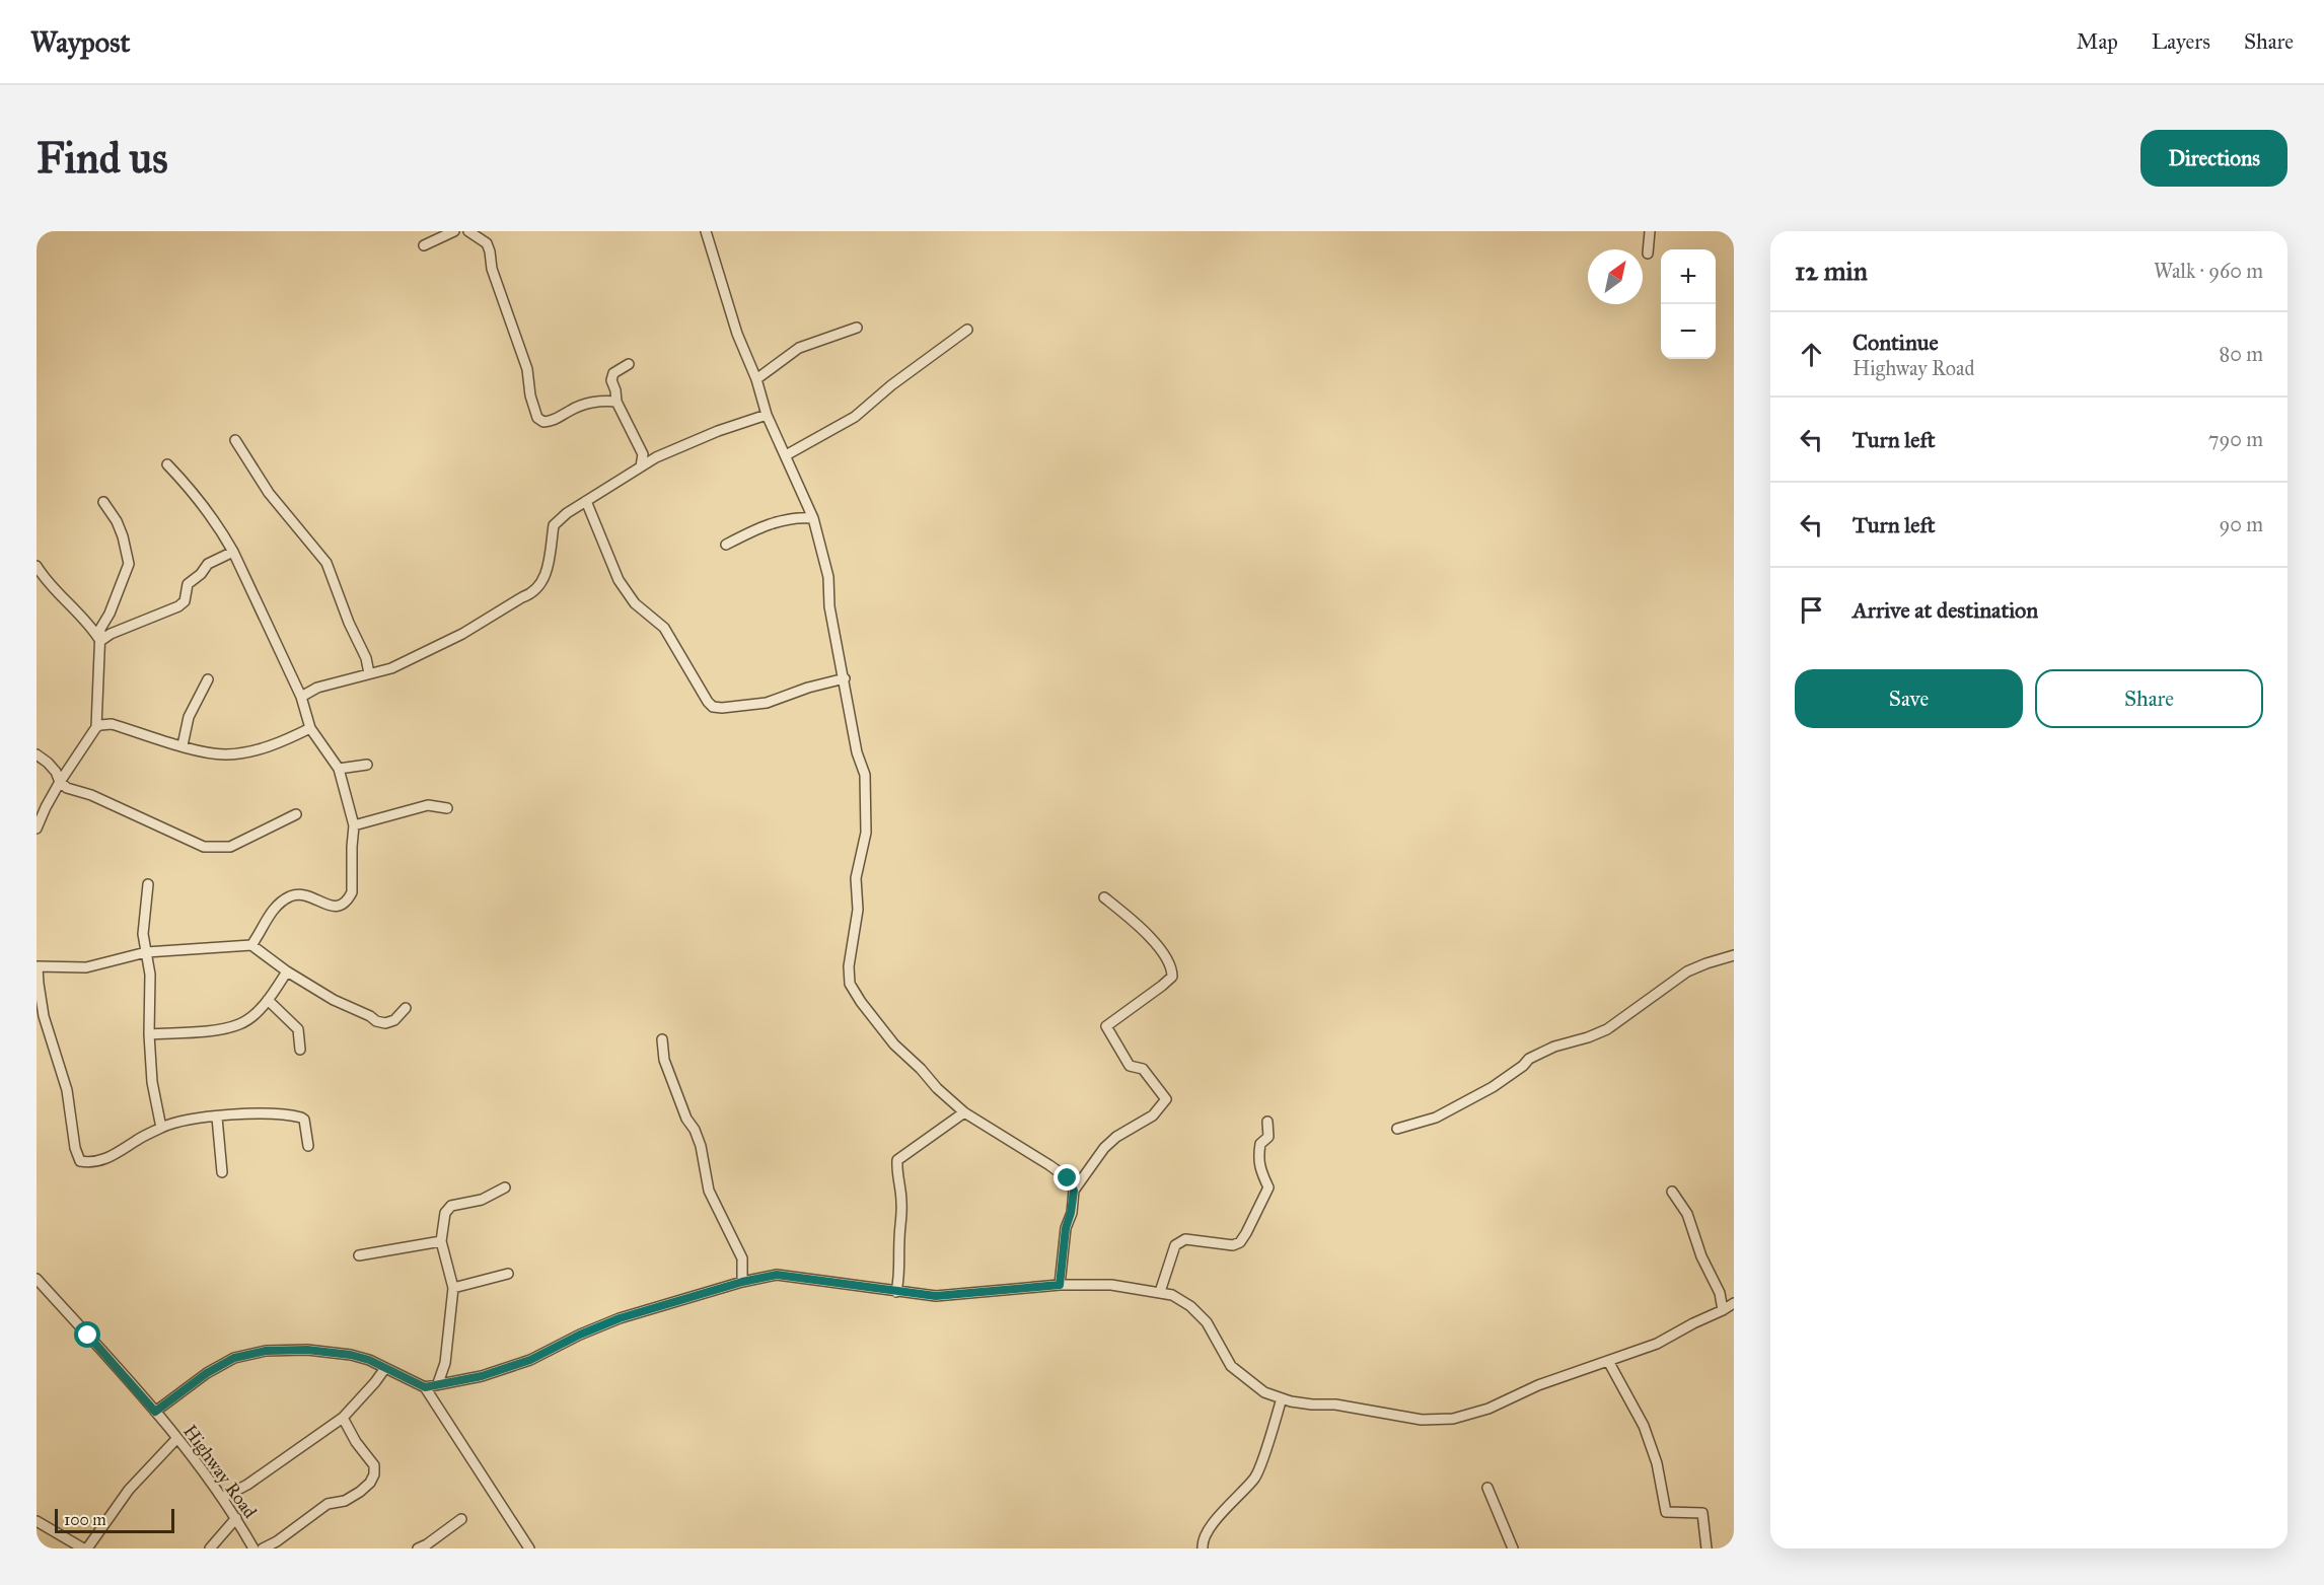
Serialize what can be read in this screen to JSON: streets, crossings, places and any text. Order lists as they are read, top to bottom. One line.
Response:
{"streets":{"street":["Highway Road"]},"scale_bar":"100 m","north":"top right","page":{"header":"Waypost","nav":["Map","Layers","Share"],"buttons":["Directions",["Save","Share"]],"title":"Find us","heading":["12 min","Walk · 960 m"],"map_buttons":["+","−"],"list":[["Continue","Highway Road","80 m"],["Turn left","790 m"],["Turn left","90 m"],"Arrive at destination"],"scale":"100 m"}}
